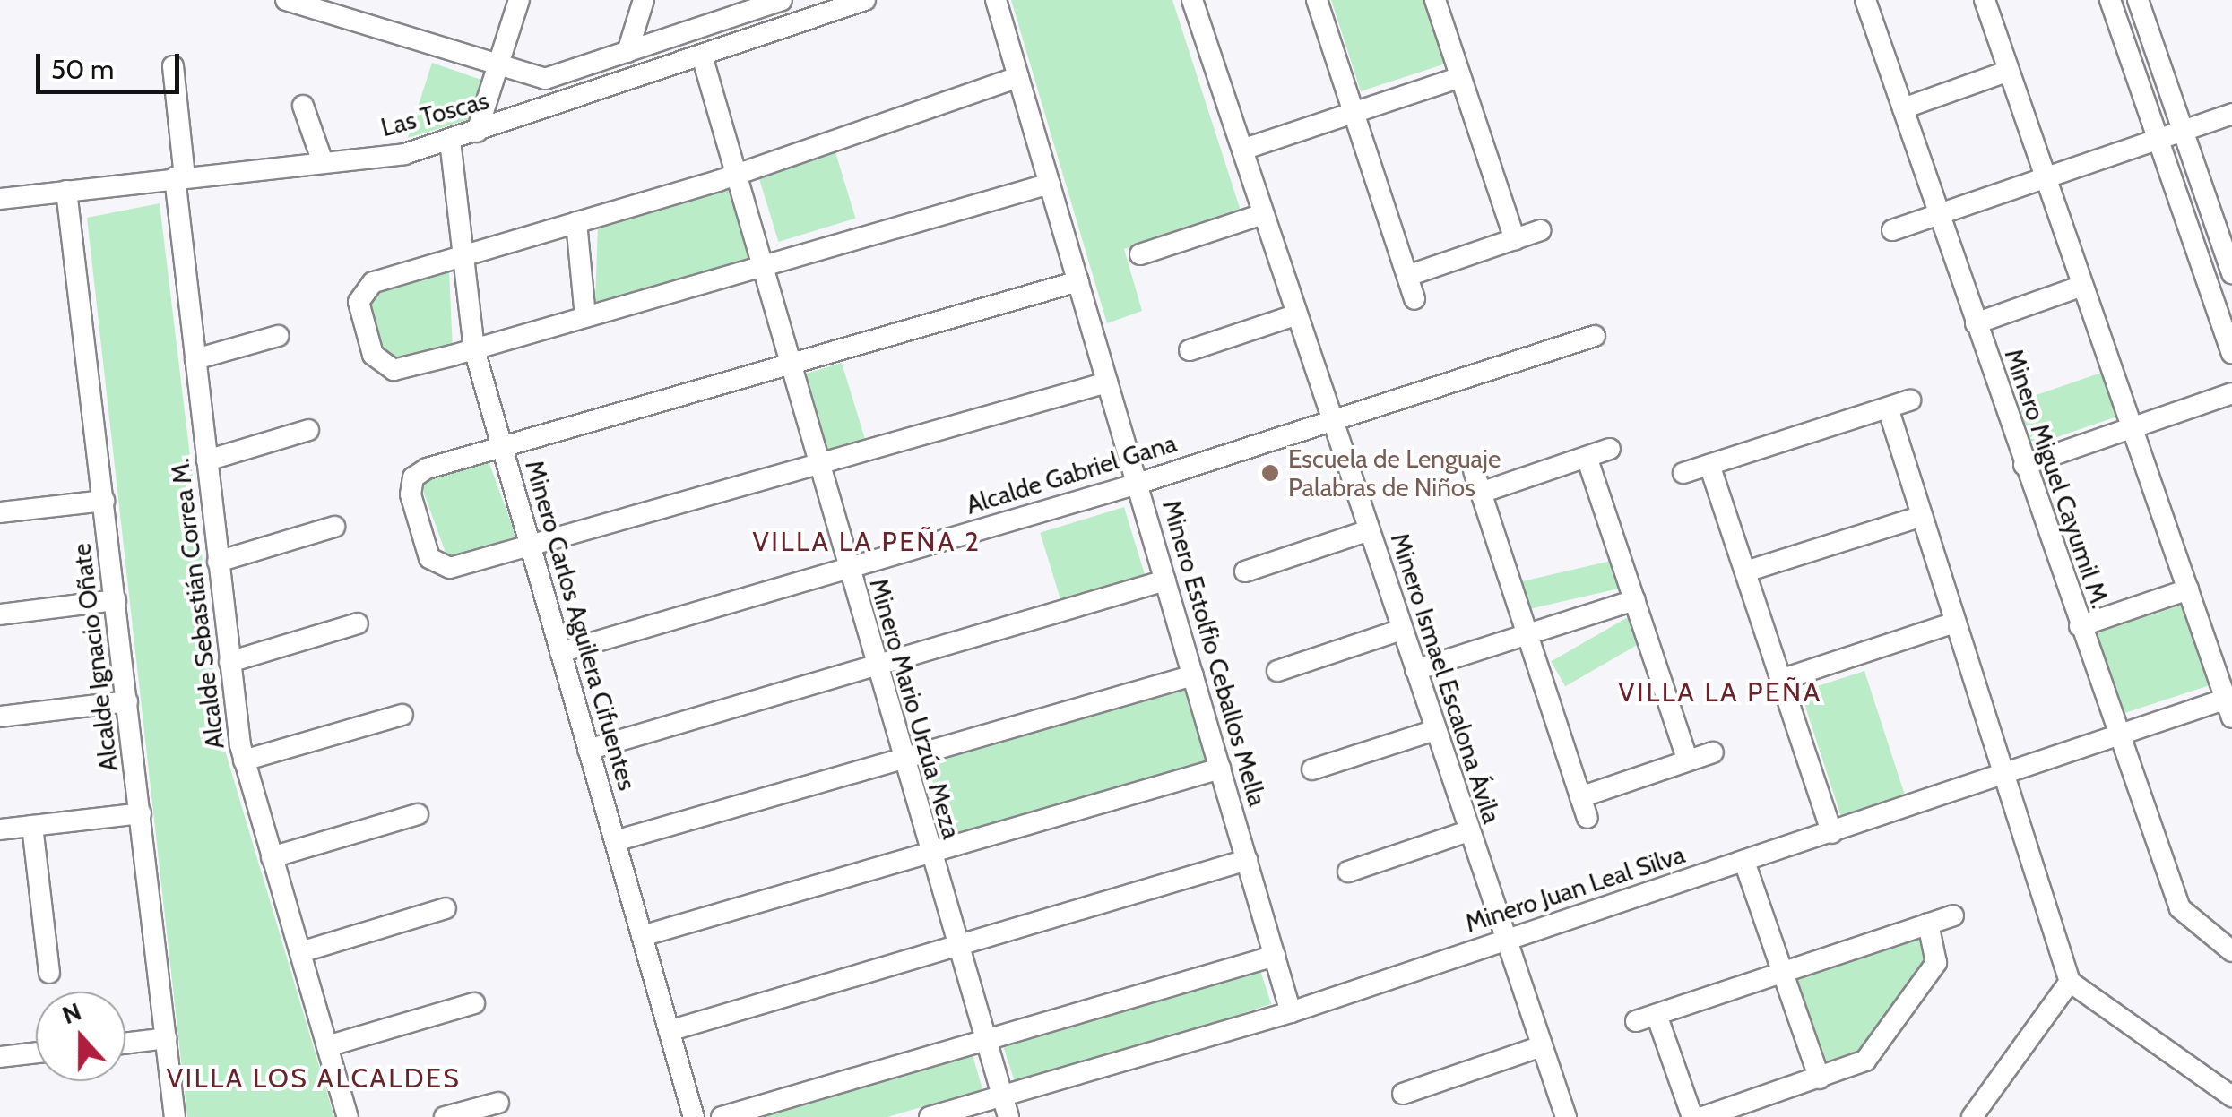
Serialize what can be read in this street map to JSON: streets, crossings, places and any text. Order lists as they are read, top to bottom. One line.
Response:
{"streets":{"street":["Las Toscas","Alcalde Gabriel Gana","Minero Miguel Cayumil M.","Alcalde Sebastián Correa M.","Minero Carlos Aguilera Cifuentes","Minero Estolfio Ceballos Mella","Alcalde Ignacio Oñate","Minero Ismael Escalona Ávila","Minero Mario Urzúa Meza","Minero Juan Leal Silva"]},"crossings":[["Las Toscas","Alcalde Sebastián Correa M."],["Las Toscas","Minero Carlos Aguilera Cifuentes"],["Las Toscas","Alcalde Ignacio Oñate"],["Las Toscas","Minero Mario Urzúa Meza"],["Alcalde Gabriel Gana","Minero Carlos Aguilera Cifuentes"],["Alcalde Gabriel Gana","Minero Estolfio Ceballos Mella"],["Alcalde Gabriel Gana","Minero Ismael Escalona Ávila"],["Alcalde Gabriel Gana","Minero Mario Urzúa Meza"],["Minero Miguel Cayumil M.","Minero Juan Leal Silva"],["Minero Estolfio Ceballos Mella","Minero Juan Leal Silva"],["Minero Ismael Escalona Ávila","Minero Juan Leal Silva"],["Minero Mario Urzúa Meza","Minero Juan Leal Silva"]],"districts":["VILLA LA PEÑA 2","VILLA LA PEÑA","VILLA LOS ALCALDES"],"places":["Escuela de Lenguaje Palabras de Niños"],"scale_bar":"50 m","north":"top"}
